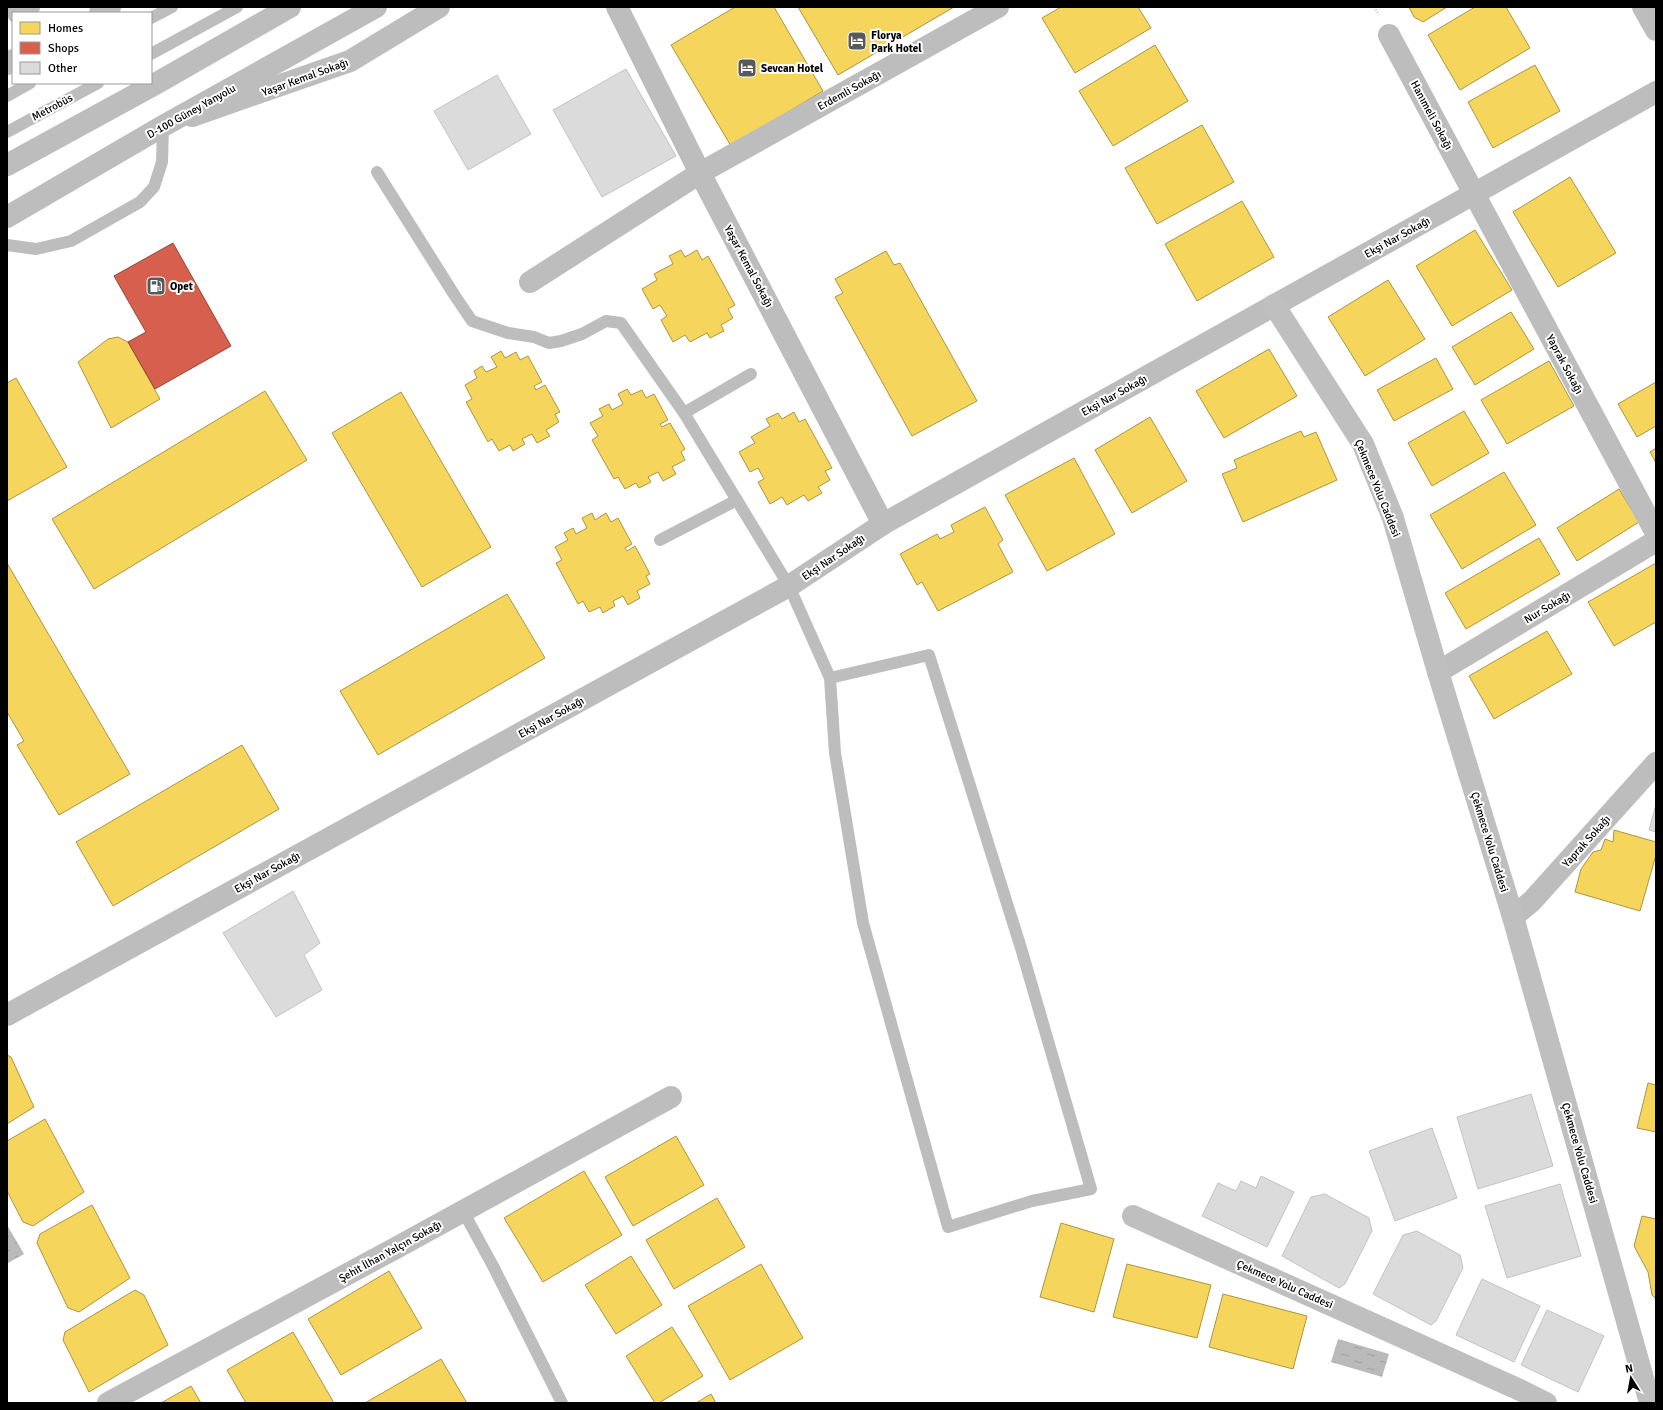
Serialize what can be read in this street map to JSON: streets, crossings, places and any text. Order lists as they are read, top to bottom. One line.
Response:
{"streets":{"main road":["Yaşar Kemal Sokağı","Erdemli Sokağı","D-100 Güney Yanyolu","Hanımeli Sokağı","Ekşi Nar Sokağı","Yaprak Sokağı","Çekmece Yolu Caddesi","Nur Sokağı","Şehit İlhan Yalçın Sokağı"],"lane":["Metrobüs"]},"crossings":[["Yaşar Kemal Sokağı","Erdemli Sokağı"],["Yaşar Kemal Sokağı","D-100 Güney Yanyolu"],["Yaşar Kemal Sokağı","Ekşi Nar Sokağı"],["Hanımeli Sokağı","Ekşi Nar Sokağı"],["Hanımeli Sokağı","Yaprak Sokağı"],["Ekşi Nar Sokağı","Yaprak Sokağı"],["Ekşi Nar Sokağı","Çekmece Yolu Caddesi"],["Yaprak Sokağı","Çekmece Yolu Caddesi"],["Çekmece Yolu Caddesi","Nur Sokağı"]],"places":{"hotel":["Florya Park Hotel","Sevcan Hotel"],"fuel station":["Opet"]},"legend":["Homes","Shops","Other"],"north":"top"}
